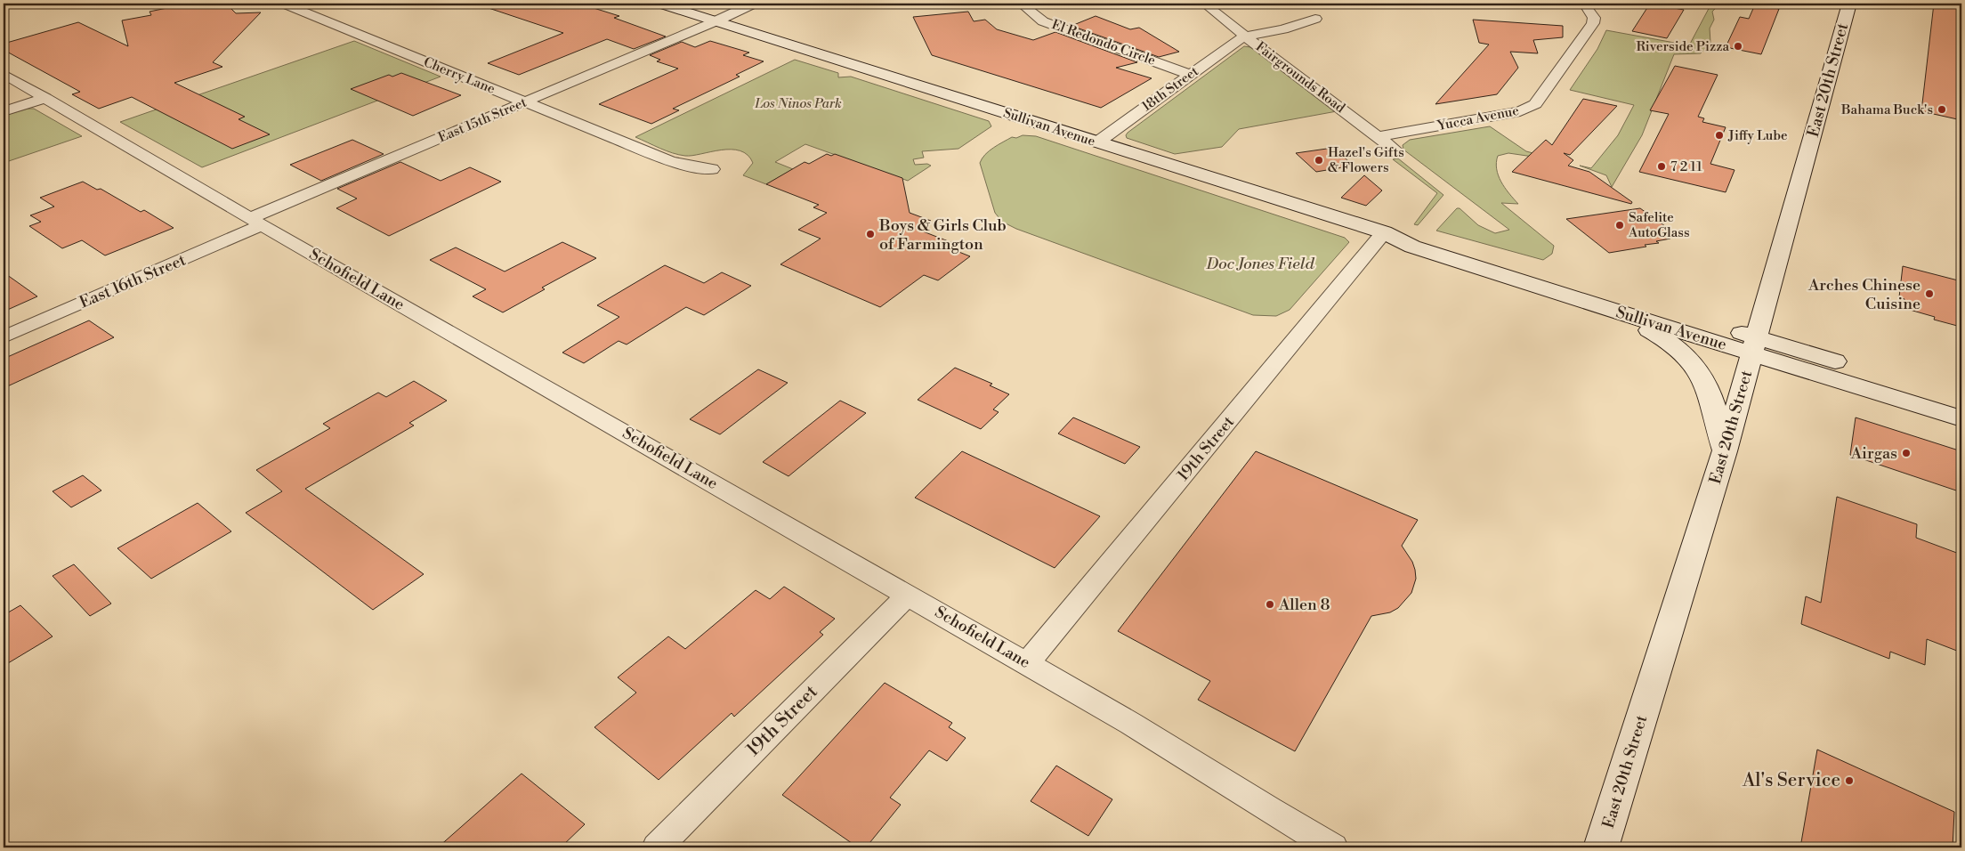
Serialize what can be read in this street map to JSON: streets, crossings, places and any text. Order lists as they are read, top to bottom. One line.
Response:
{"streets":{"main road":["East 20th Street","Sullivan Avenue"],"street":["El Redondo Circle","Cherry Lane","Fairgrounds Road","18th Street","Yucca Avenue","East 15th Street","Schofield Lane","East 16th Street","19th Street"]},"crossings":[["El Redondo Circle","18th Street"],["Cherry Lane","East 15th Street"],["Fairgrounds Road","18th Street"],["Fairgrounds Road","Yucca Avenue"],["East 20th Street","Sullivan Avenue"],["18th Street","Sullivan Avenue"],["East 15th Street","Sullivan Avenue"],["East 15th Street","Schofield Lane"],["East 15th Street","East 16th Street"],["Sullivan Avenue","19th Street"],["Schofield Lane","East 16th Street"],["Schofield Lane","19th Street"]],"parks":["Los Ninos Park","Doc Jones Field"],"places":["Riverside Pizza","Bahama Buck's","Jiffy Lube","Hazel's Gifts & Flowers","7 2 11","Safelite AutoGlass","Boys & Girls Club of Farmington","Arches Chinese Cuisine","Airgas","Allen 8","Al's Service"]}
